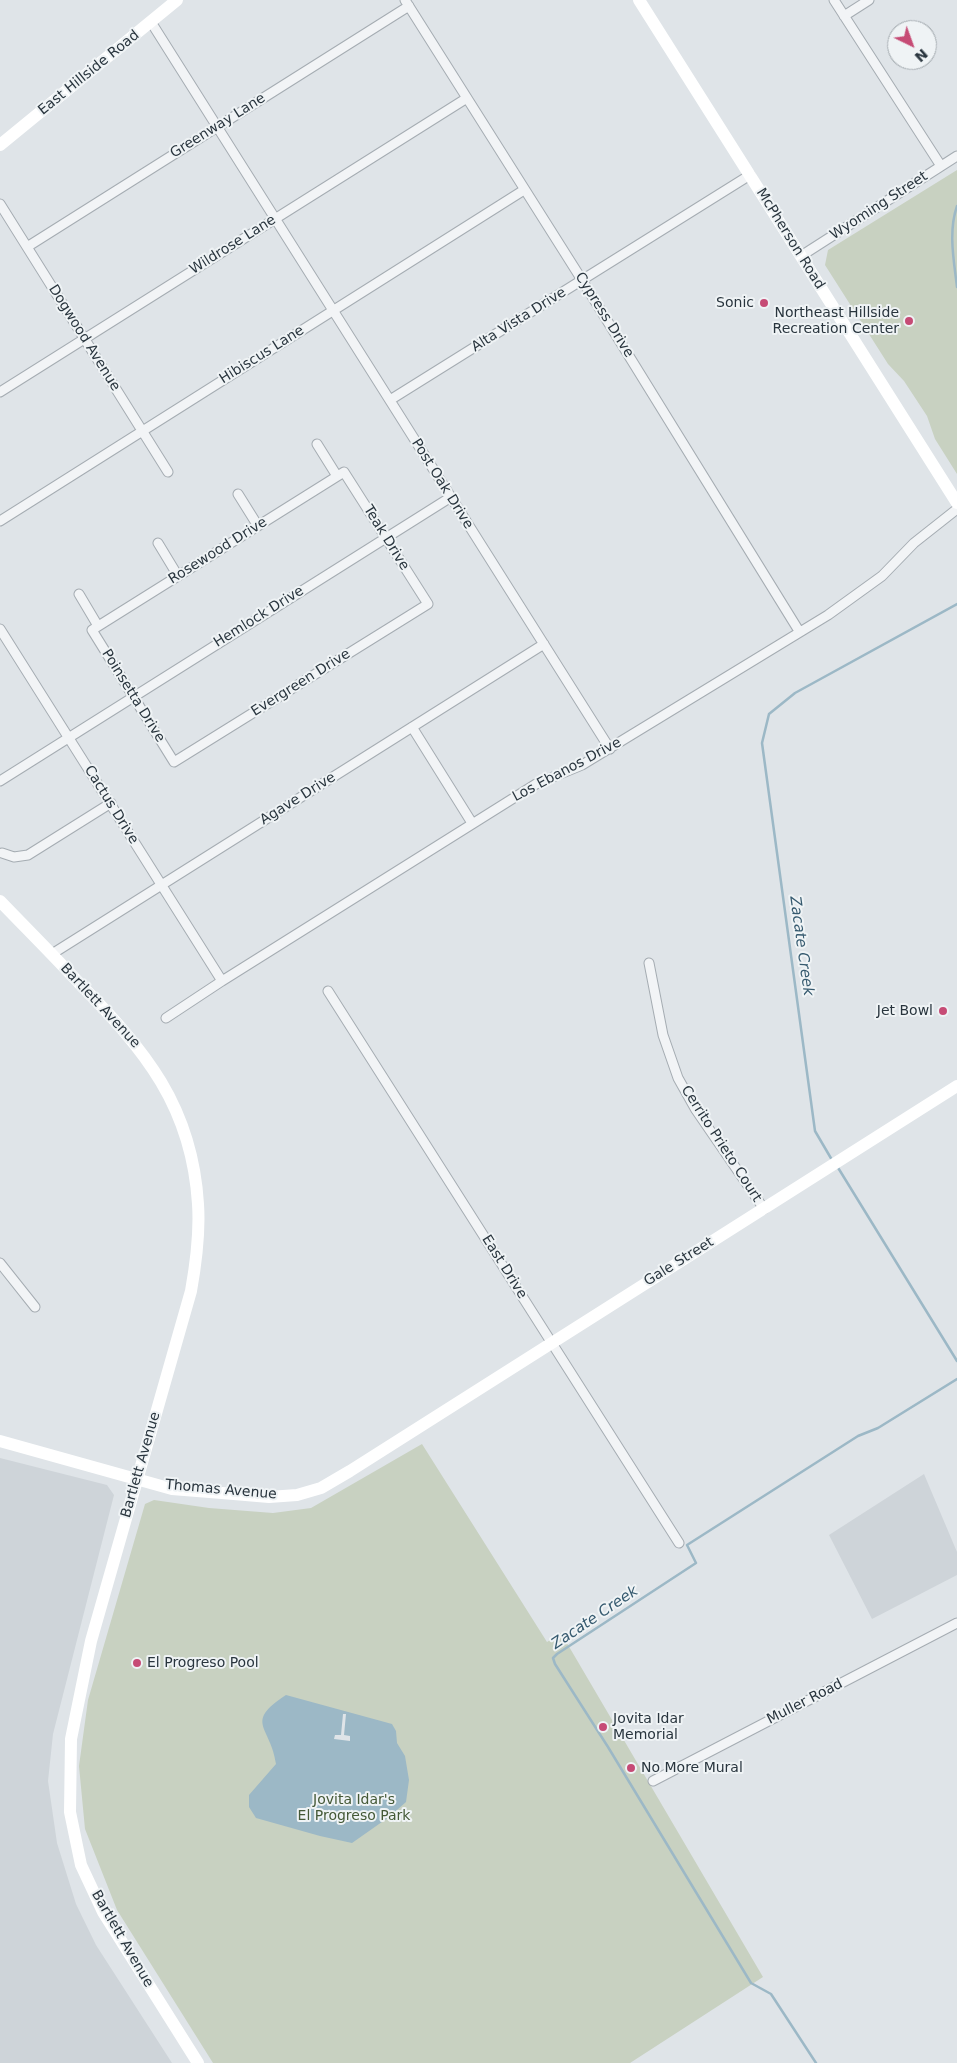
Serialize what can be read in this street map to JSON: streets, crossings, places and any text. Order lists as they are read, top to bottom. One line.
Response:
{"streets":{"main road":["East Hillside Road","McPherson Road","Bartlett Avenue","Gale Street","Thomas Avenue"],"street":["Greenway Lane","Wyoming Street","Wildrose Lane","Cypress Drive","Alta Vista Drive","Dogwood Avenue","Hibiscus Lane","Post Oak Drive","Teak Drive","Rosewood Drive","Hemlock Drive","Evergreen Drive","Poinsetta Drive","Los Ebanos Drive","Agave Drive","Cactus Drive","Cerrito Prieto Court","East Drive","Muller Road"]},"crossings":[["East Hillside Road","Post Oak Drive"],["Greenway Lane","Cypress Drive"],["Greenway Lane","Dogwood Avenue"],["Greenway Lane","Post Oak Drive"],["Wyoming Street","McPherson Road"],["McPherson Road","Alta Vista Drive"],["Wildrose Lane","Cypress Drive"],["Wildrose Lane","Dogwood Avenue"],["Wildrose Lane","Post Oak Drive"],["Cypress Drive","Alta Vista Drive"],["Cypress Drive","Hibiscus Lane"],["Cypress Drive","Los Ebanos Drive"],["Alta Vista Drive","Post Oak Drive"],["Dogwood Avenue","Hibiscus Lane"],["Hibiscus Lane","Post Oak Drive"],["Post Oak Drive","Hemlock Drive"],["Post Oak Drive","Los Ebanos Drive"],["Post Oak Drive","Agave Drive"],["Teak Drive","Rosewood Drive"],["Teak Drive","Hemlock Drive"],["Teak Drive","Evergreen Drive"],["Rosewood Drive","Poinsetta Drive"],["Hemlock Drive","Poinsetta Drive"],["Hemlock Drive","Cactus Drive"],["Evergreen Drive","Poinsetta Drive"],["Los Ebanos Drive","Cactus Drive"],["Agave Drive","Cactus Drive"],["Agave Drive","Bartlett Avenue"],["Bartlett Avenue","Thomas Avenue"],["Cerrito Prieto Court","Gale Street"],["Gale Street","East Drive"],["Gale Street","Thomas Avenue"]],"water":["Zacate Creek"],"parks":["Jovita Idar's El Progreso Park"],"places":["Sonic","Northeast Hillside Recreation Center","Jet Bowl","El Progreso Pool","Jovita Idar Memorial","No More Mural"],"north":"bottom right"}
